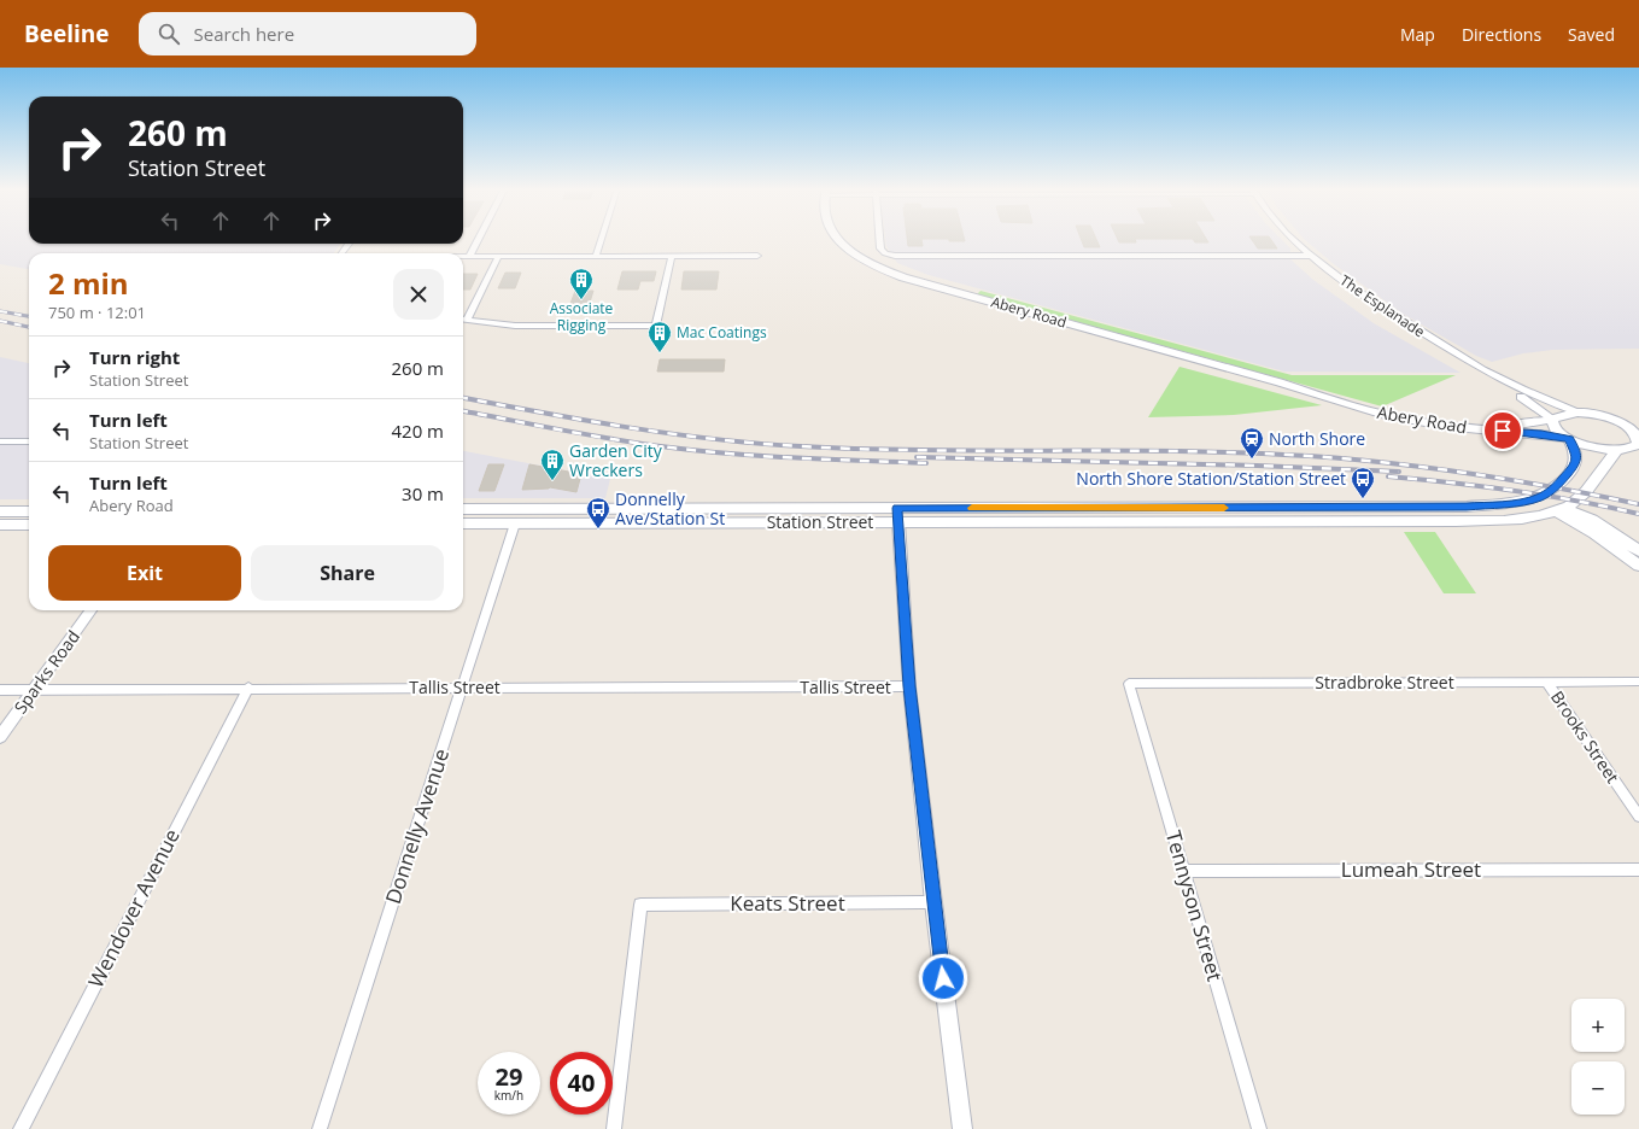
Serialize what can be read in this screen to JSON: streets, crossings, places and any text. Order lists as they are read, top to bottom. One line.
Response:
{"streets":{"main road":["Abery Road","Station Street"],"street":["The Esplanade","Sparks Road","Stradbroke Street","Tallis Street","Brooks Street","Donnelly Avenue","Lumeah Street","Keats Street","Tennyson Street","Wendover Avenue"]},"crossings":[["The Esplanade","Abery Road"],["Abery Road","Station Street"],["Station Street","Donnelly Avenue"],["Sparks Road","Tallis Street"],["Stradbroke Street","Brooks Street"],["Stradbroke Street","Tennyson Street"],["Tallis Street","Donnelly Avenue"],["Tallis Street","Wendover Avenue"],["Lumeah Street","Tennyson Street"]],"places":{"building":["Associate Rigging","Mac Coatings","Garden City Wreckers"],"station":["North Shore"],"bus stop":["North Shore Station/Station Street","Donnelly Ave/Station St"]},"page":{"header":"Beeline","search":"Search here","nav":["Map","Directions","Saved"],"turn":["260 m","Station Street"],"heading":["2 min","750 m · 12:01"],"list":[{"name":"Turn right","note":"Station Street","value":"260 m"},{"name":"Turn left","note":"Station Street","value":"420 m"},{"name":"Turn left","note":"Abery Road","value":"30 m"}],"buttons":["Exit","Share"],"map_buttons":["+","−"],"speed":"29 km/h","limit":"40"}}
